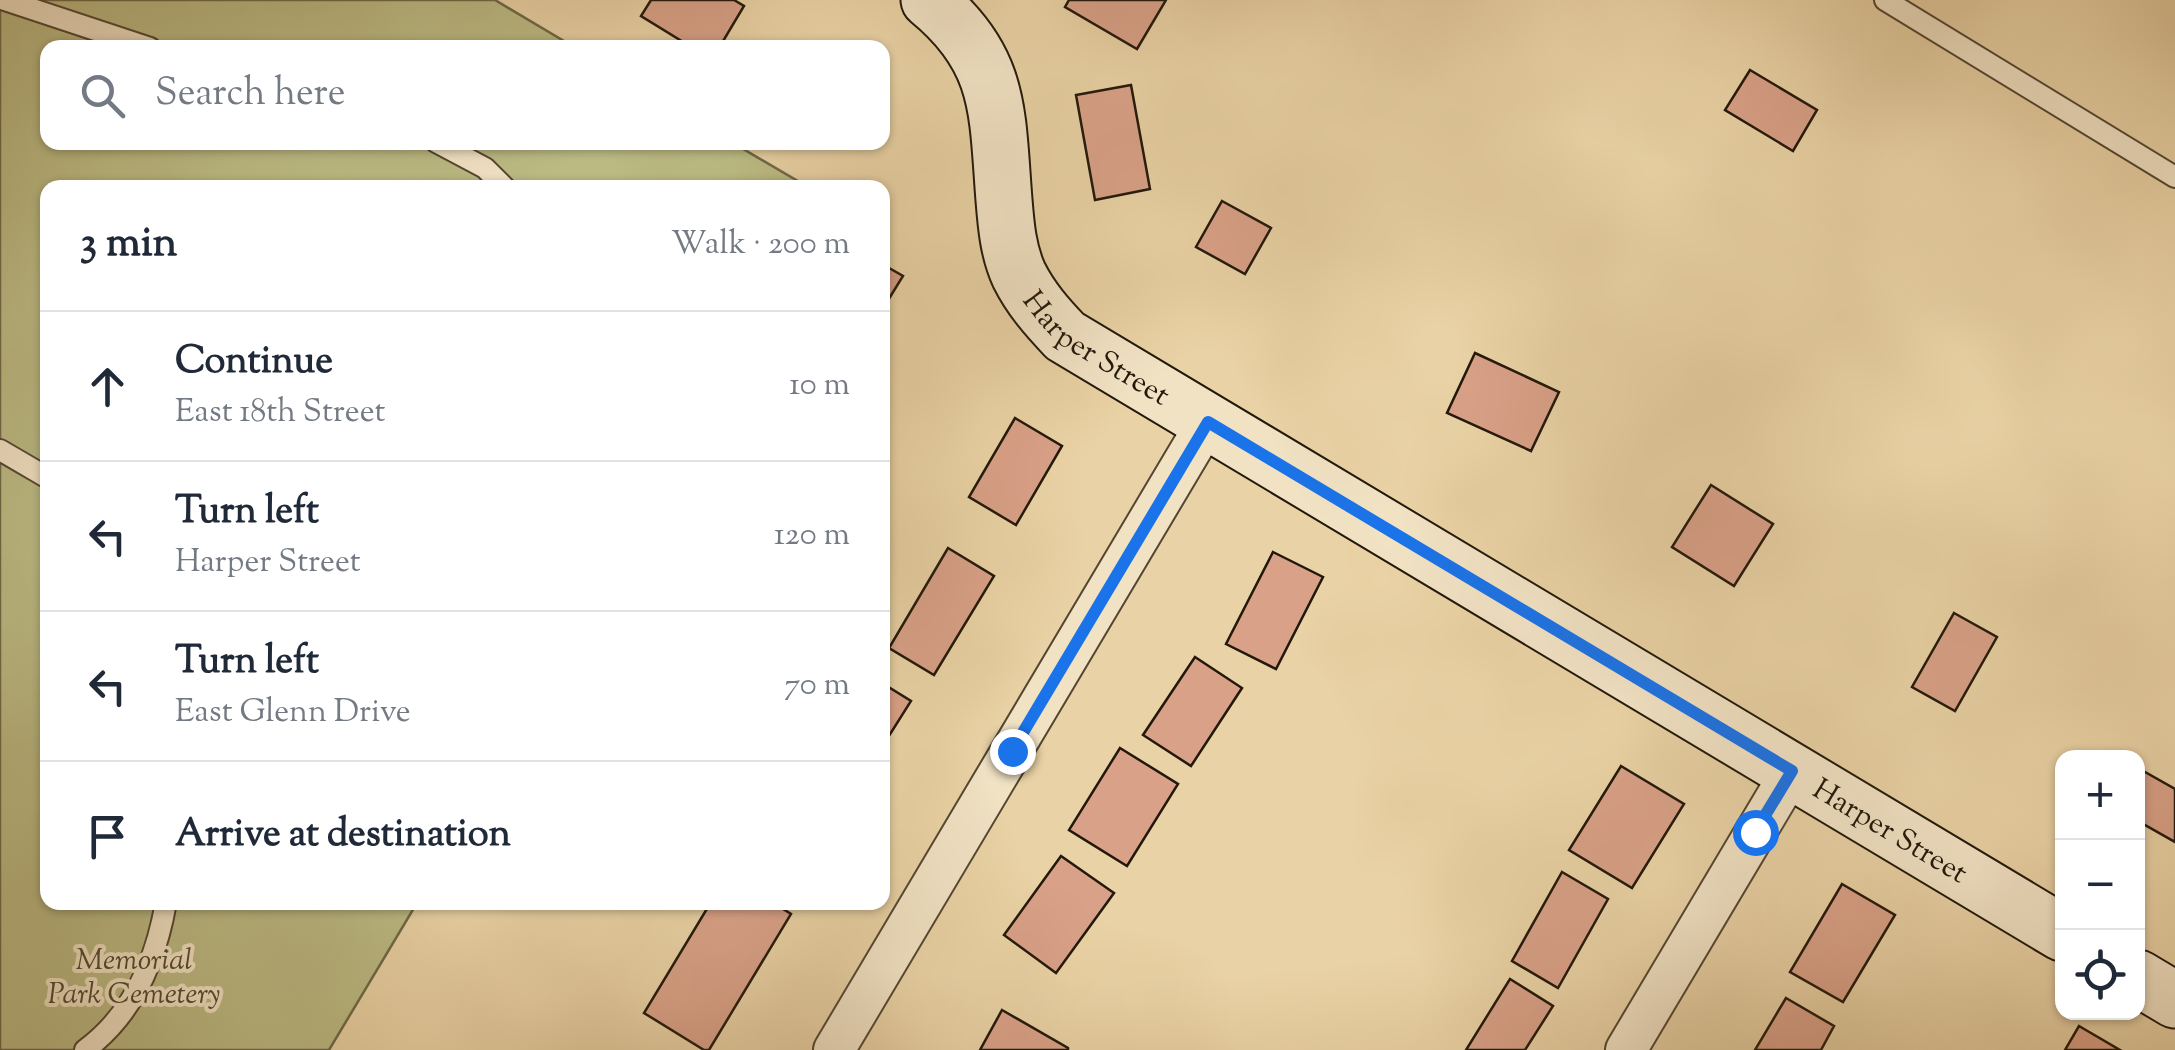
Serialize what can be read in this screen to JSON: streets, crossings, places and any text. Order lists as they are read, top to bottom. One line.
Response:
{"streets":{"street":["Harper Street"]},"parks":["Memorial Park Cemetery"],"page":{"search":"Search here","heading":["3 min","Walk · 200 m"],"list":[["Continue","East 18th Street","10 m"],["Turn left","Harper Street","120 m"],["Turn left","East Glenn Drive","70 m"],"Arrive at destination"],"map_buttons":["+","−"]}}
